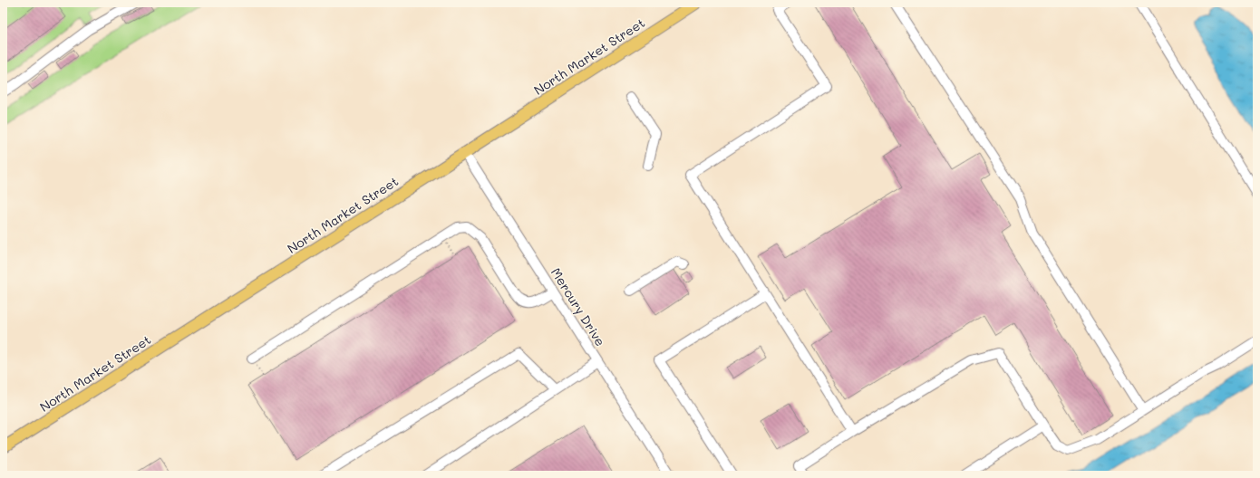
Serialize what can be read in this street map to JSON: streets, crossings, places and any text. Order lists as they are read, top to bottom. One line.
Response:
{"streets":{"main road":["North Market Street"],"street":["Mercury Drive"]},"crossings":[["North Market Street","Mercury Drive"]]}
